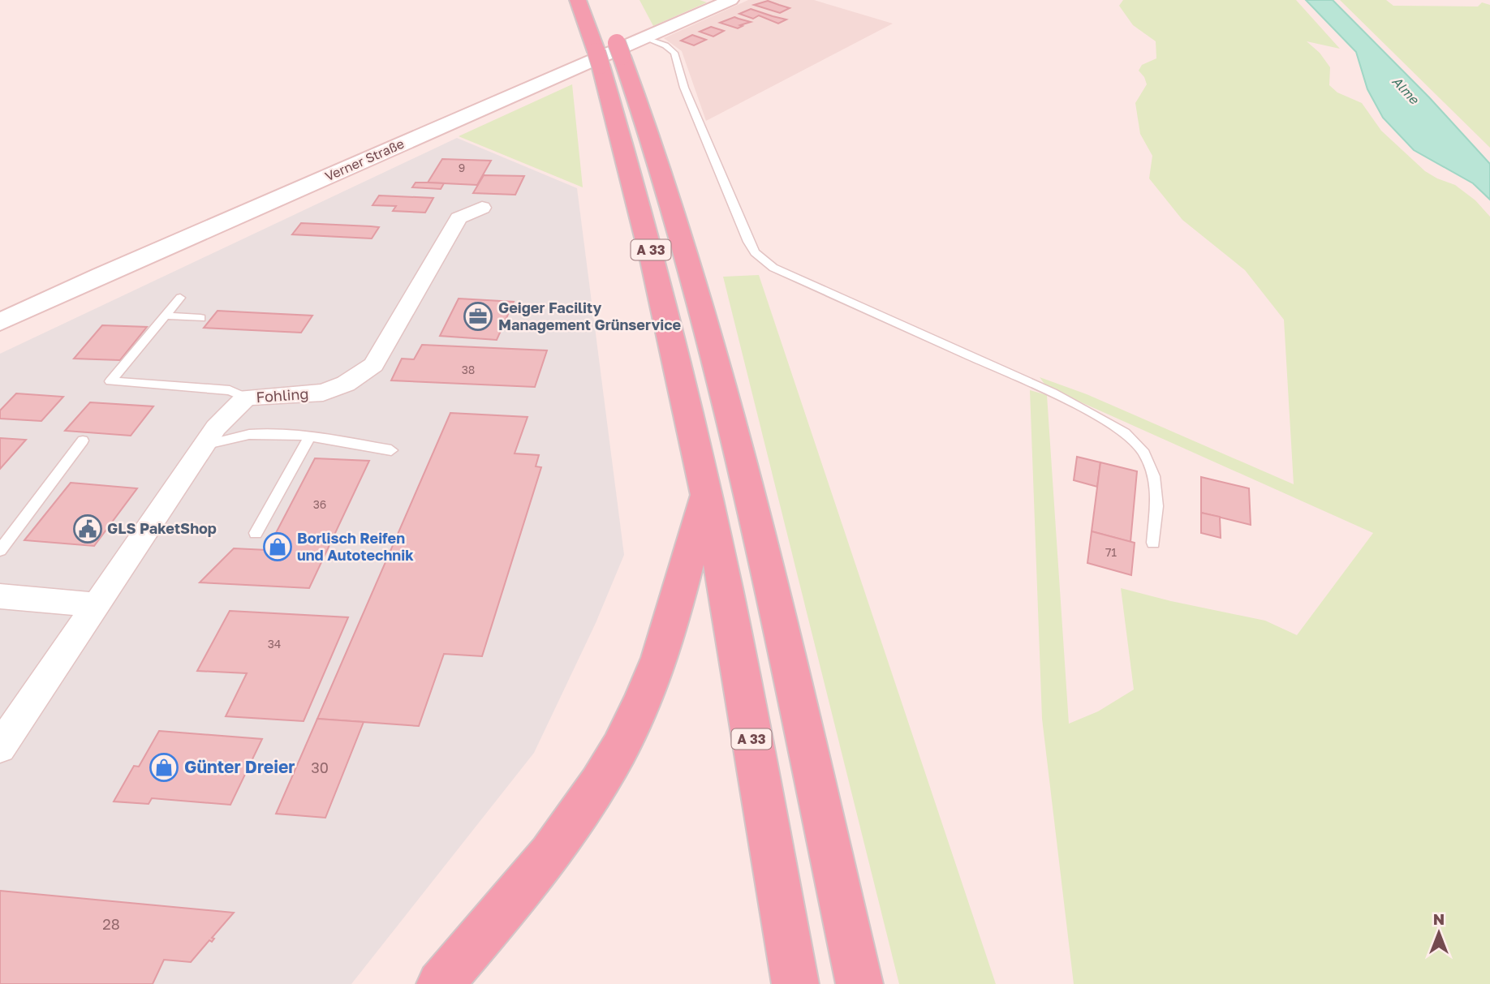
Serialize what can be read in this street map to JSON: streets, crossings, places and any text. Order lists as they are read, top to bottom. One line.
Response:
{"streets":{"highway":["A 33"],"main road":["Verner Straße"],"street":["Fohling"]},"water":["Alme"],"places":{"office":["Geiger Facility Management Grünservice"],"public building":["GLS PaketShop"],"shop":["Borlisch Reifen und Autotechnik","Günter Dreier"]},"house_numbers":["9","38","36","71","34","30","28"],"north":"top"}
